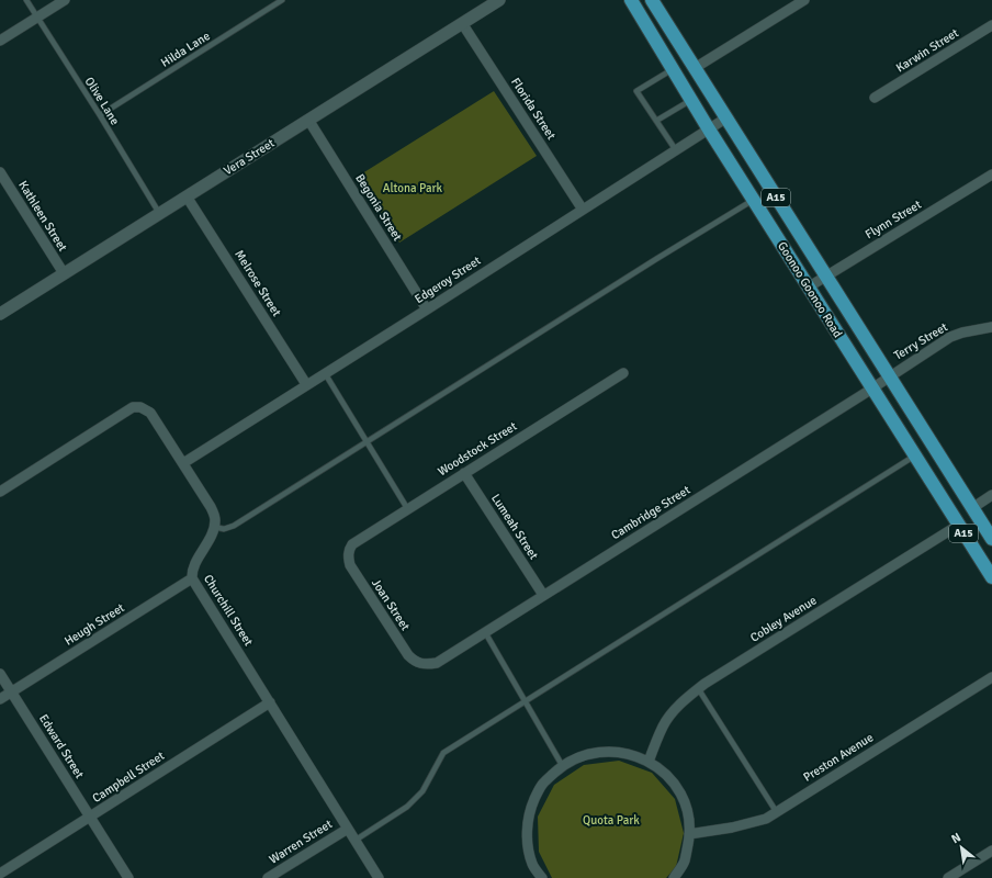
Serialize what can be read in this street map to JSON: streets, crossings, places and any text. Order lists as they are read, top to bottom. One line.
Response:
{"streets":{"highway":["A15","Goonoo Goonoo Road"],"street":["Karwin Street","Florida Street","Vera Street","Begonia Street","Kathleen Street","Flynn Street","Edgeroy Street","Melrose Street","Terry Street","Woodstock Street","Cambridge Street","Lumeah Street","Joan Street","Churchill Street","Cobley Avenue","Heugh Street","Edward Street","Preston Avenue","Campbell Street","Warren Street"],"lane":["Hilda Lane","Olive Lane"]},"crossings":[["Hilda Lane","Olive Lane"],["Olive Lane","Vera Street"],["Florida Street","Vera Street"],["Florida Street","Edgeroy Street"],["Vera Street","Begonia Street"],["Vera Street","Kathleen Street"],["Vera Street","Melrose Street"],["Begonia Street","Edgeroy Street"],["Flynn Street","Goonoo Goonoo Road"],["Edgeroy Street","Melrose Street"],["Edgeroy Street","Goonoo Goonoo Road"],["Goonoo Goonoo Road","Terry Street"],["Goonoo Goonoo Road","Cambridge Street"],["Goonoo Goonoo Road","Cobley Avenue"],["Terry Street","Cambridge Street"],["Woodstock Street","Lumeah Street"],["Woodstock Street","Joan Street"],["Cambridge Street","Lumeah Street"],["Cambridge Street","Joan Street"],["Churchill Street","Heugh Street"],["Churchill Street","Campbell Street"],["Churchill Street","Warren Street"],["Heugh Street","Edward Street"],["Edward Street","Campbell Street"]],"parks":["Altona Park","Quota Park"],"north":"top left"}
